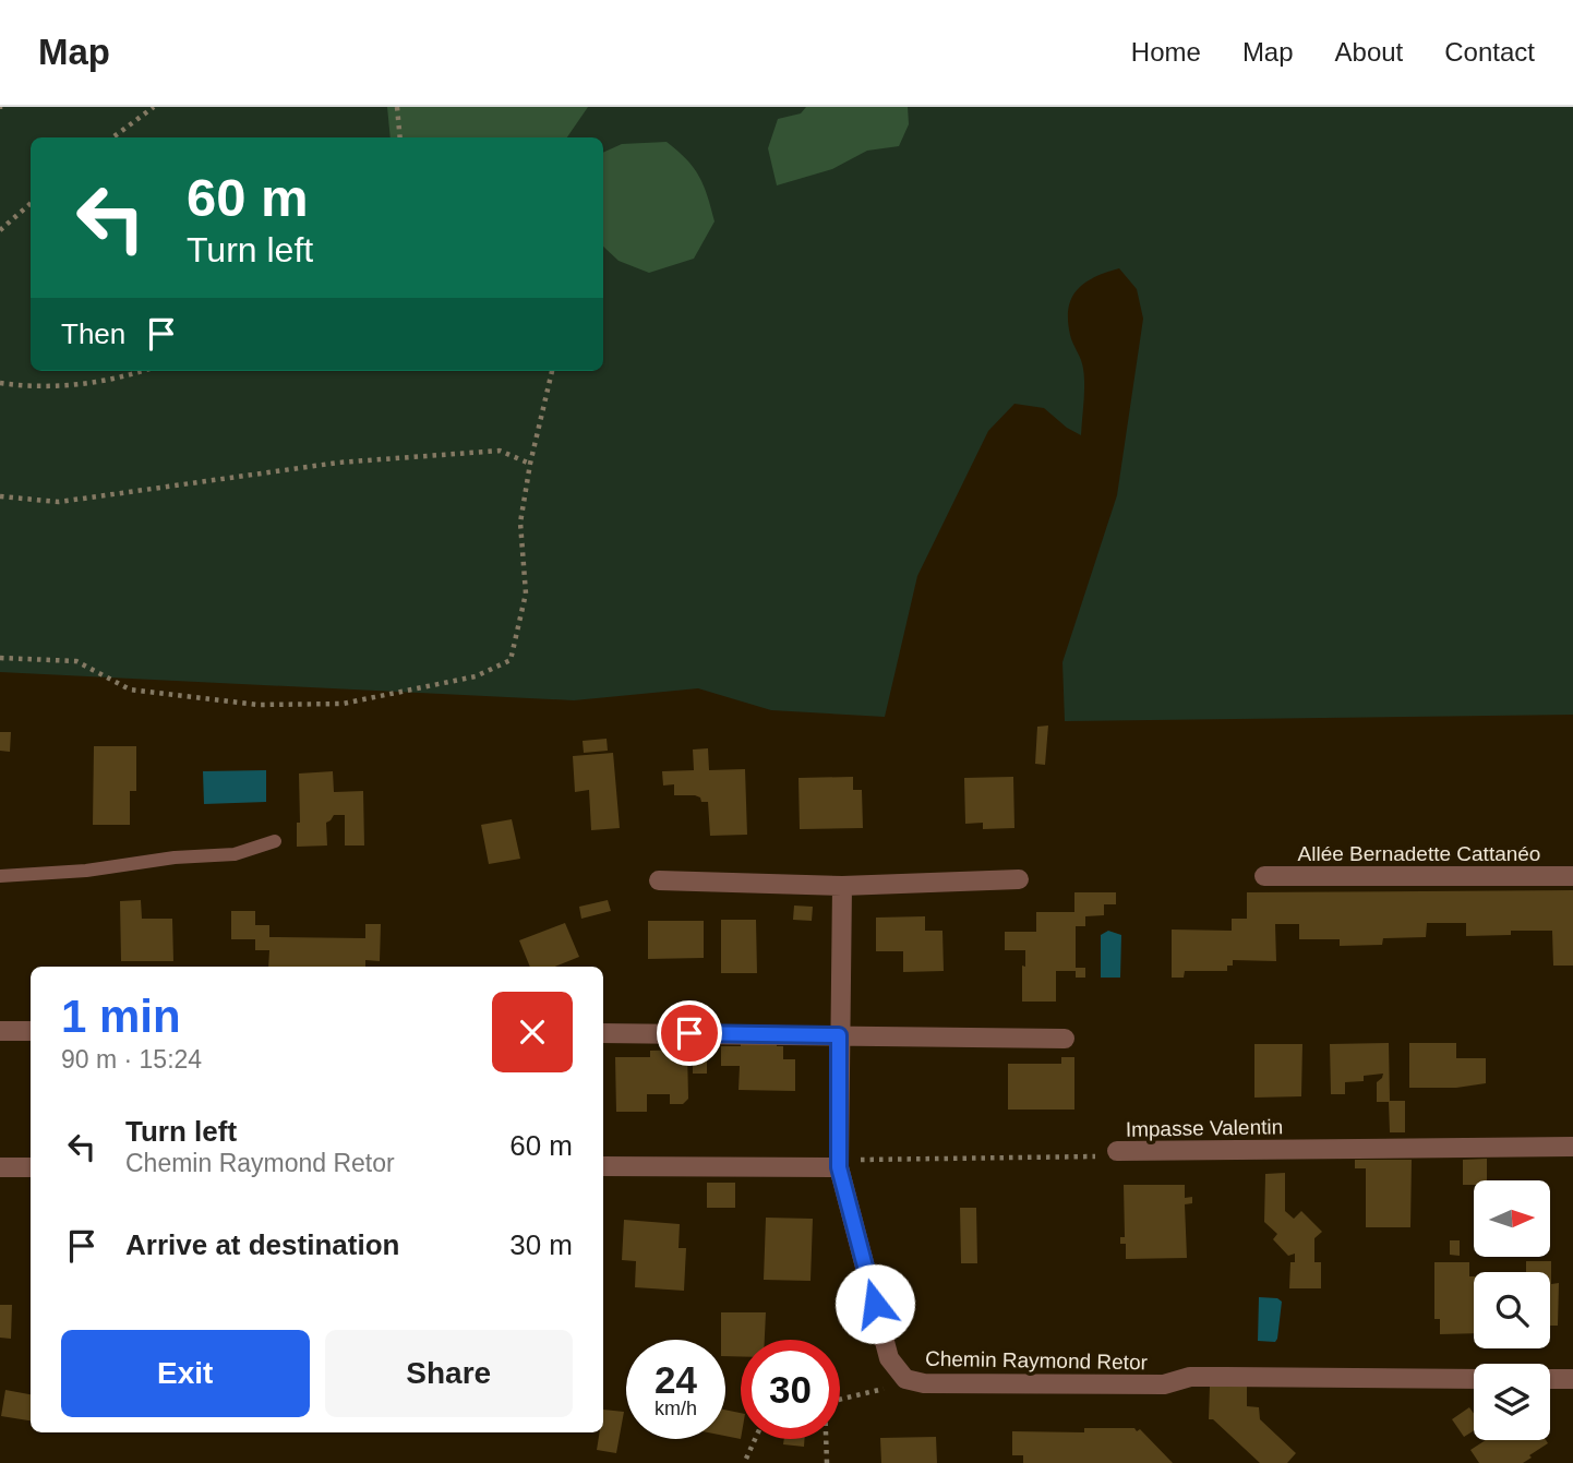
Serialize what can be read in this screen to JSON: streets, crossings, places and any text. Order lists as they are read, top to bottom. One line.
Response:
{"streets":{"street":["Allée Bernadette Cattanéo","Impasse Valentin","Chemin Raymond Retor"]},"crossings":[["Impasse Valentin","Chemin Raymond Retor"]],"north":"right","page":{"header":"Map","nav":["Home","Map","About","Contact"],"turn":["60 m","Turn left"],"then":"Then","heading":["1 min","90 m · 15:24"],"list":[{"name":"Turn left","note":"Chemin Raymond Retor","value":"60 m"},{"name":"Arrive at destination","value":"30 m"}],"buttons":["Exit","Share"],"speed":"24 km/h","limit":"30"}}
